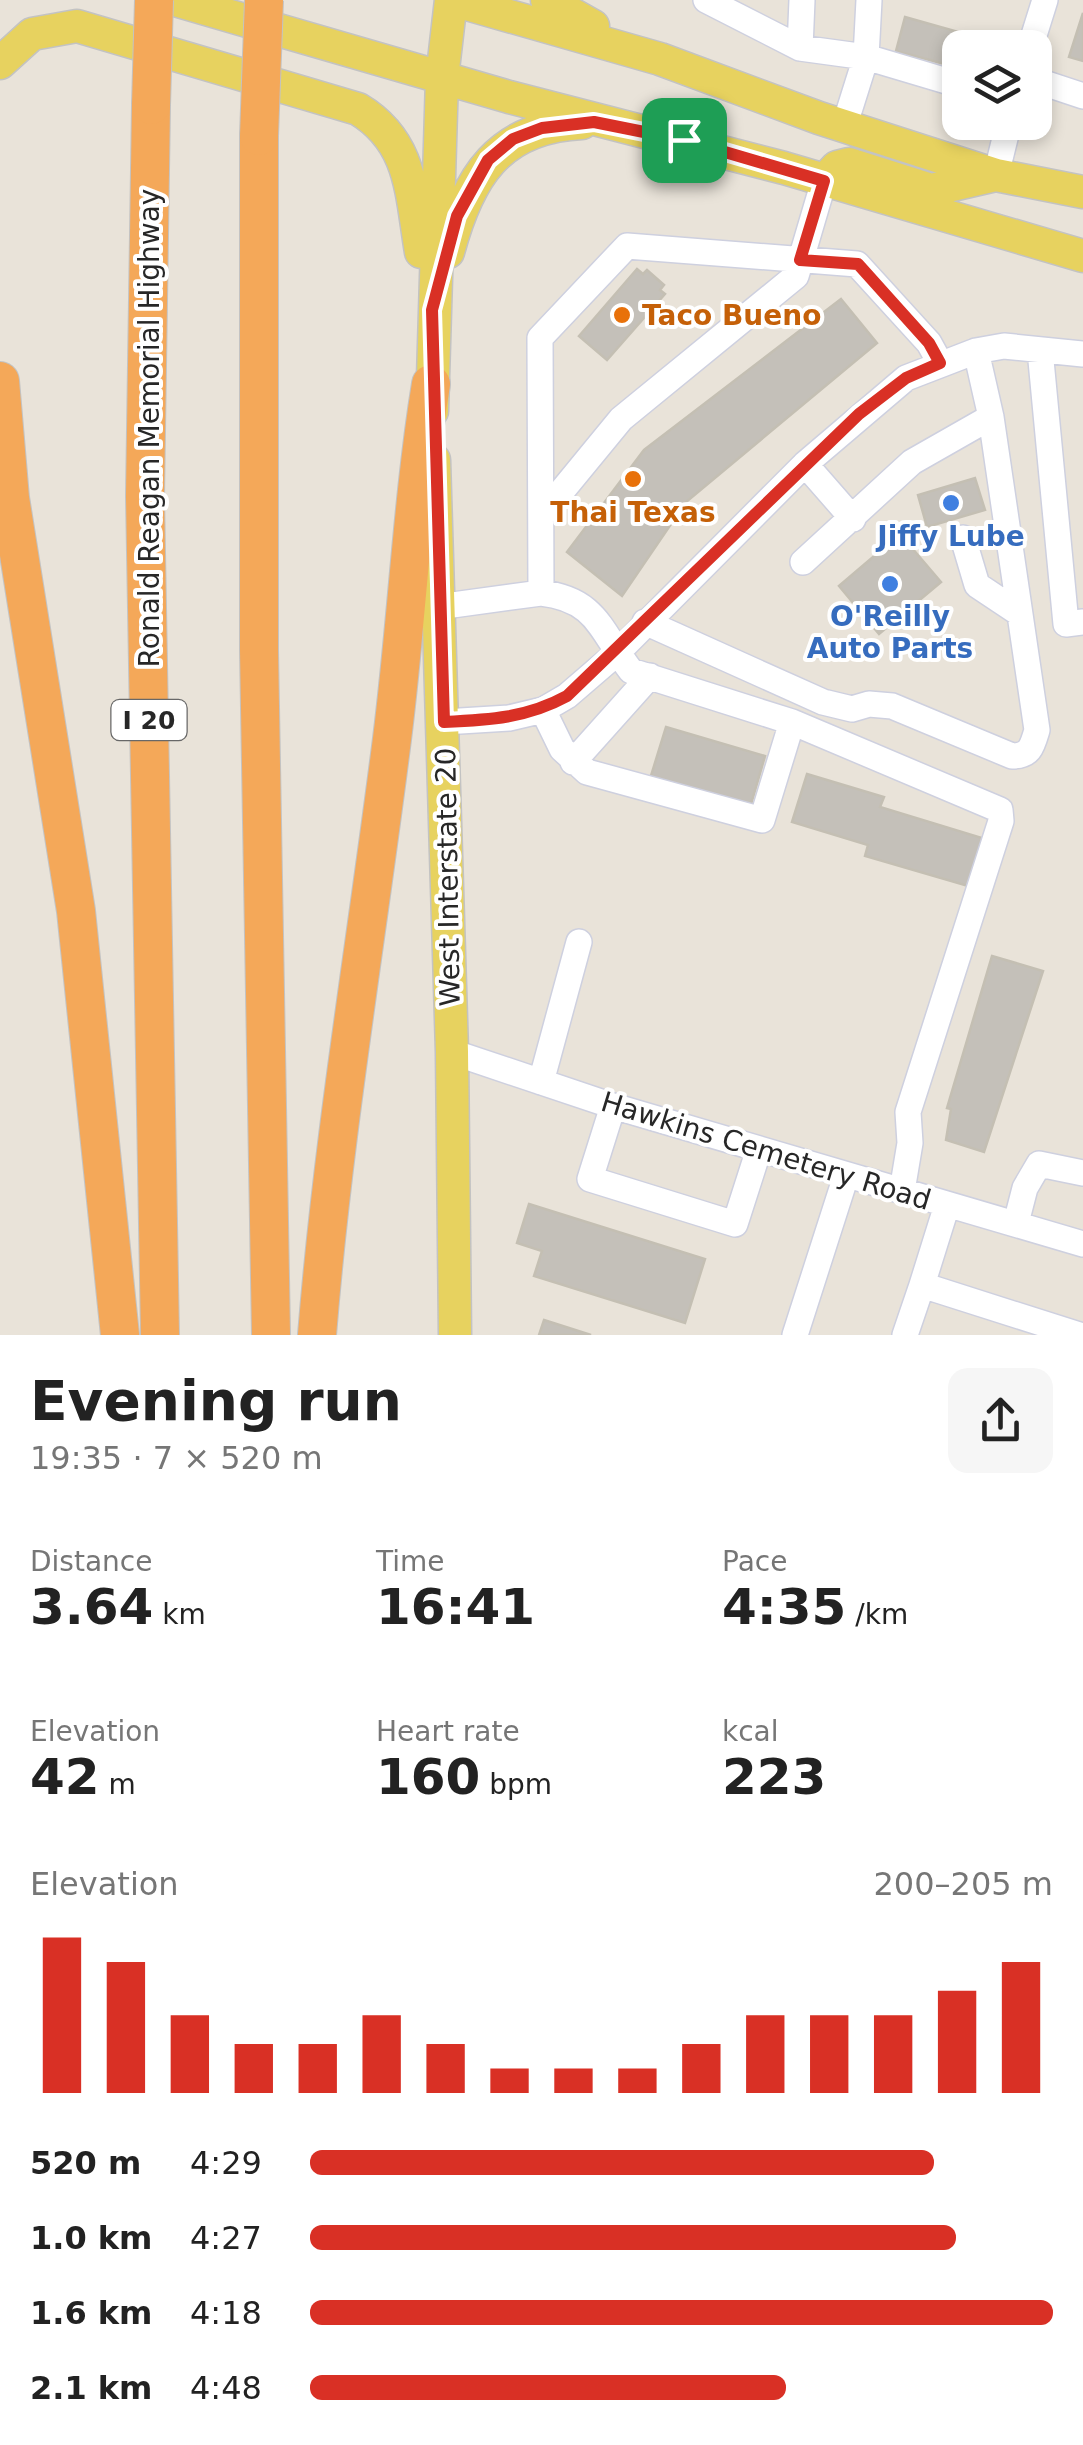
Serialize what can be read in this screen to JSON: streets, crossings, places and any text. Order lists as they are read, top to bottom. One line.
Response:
{"streets":{"highway":["Ronald Reagan Memorial Highway","I 20"],"main road":["West Interstate 20"],"street":["Hawkins Cemetery Road"]},"crossings":[["West Interstate 20","Hawkins Cemetery Road"]],"places":["Taco Bueno","Thai Texas","Jiffy Lube","O'Reilly Auto Parts"],"page":{"heading":["Evening run","19:35 · 7 × 520 m"],"stats":[["Distance","3.64 km"],["Time","16:41"],["Pace","4:35 /km"],["Elevation","42 m"],["Heart rate","160 bpm"],["kcal","223"]],"chart":["Elevation","200–205 m"],"list":[{"name":"520 m","note":"4:29"},{"name":"1.0 km","note":"4:27"},{"name":"1.6 km","note":"4:18"},{"name":"2.1 km","note":"4:48"}]}}
